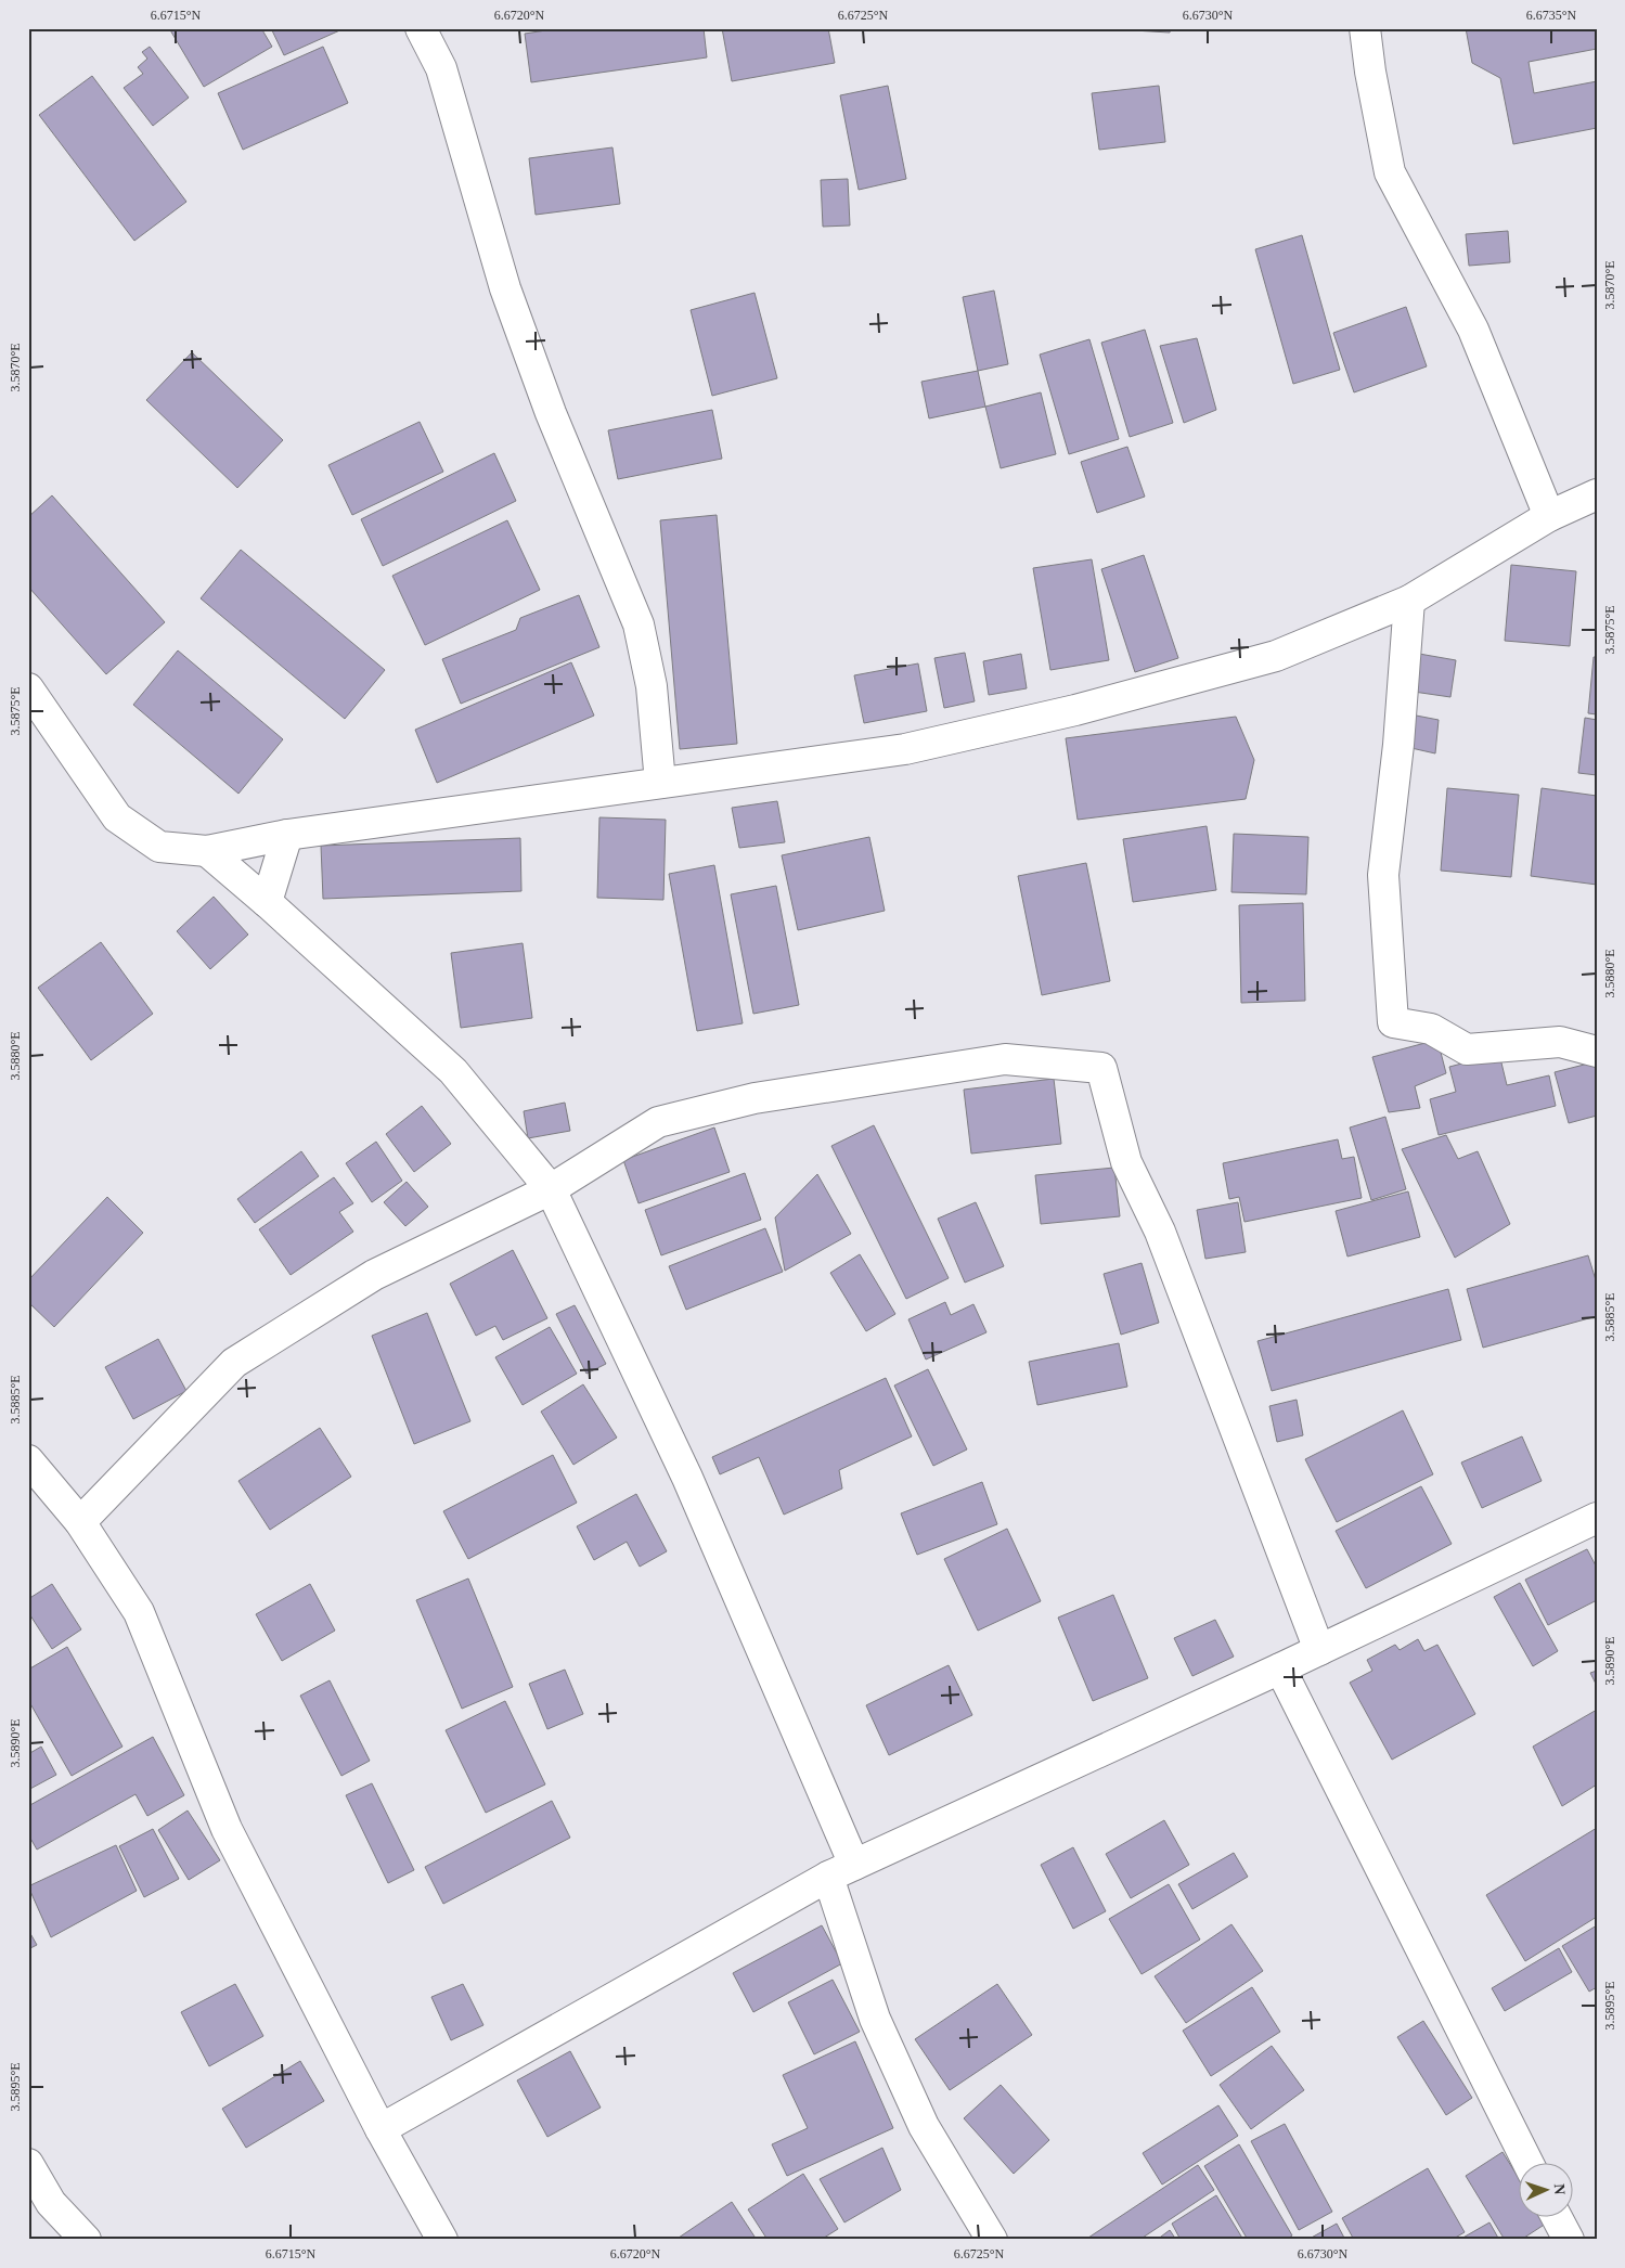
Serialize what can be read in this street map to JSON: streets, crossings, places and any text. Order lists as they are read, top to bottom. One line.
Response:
{"north":"right","coordinates":["6.6715°N","6.6720°N","6.6725°N","6.6730°N","6.6735°N","3.5870°E","3.5875°E","3.5880°E","3.5885°E","3.5890°E","3.5895°E"]}
